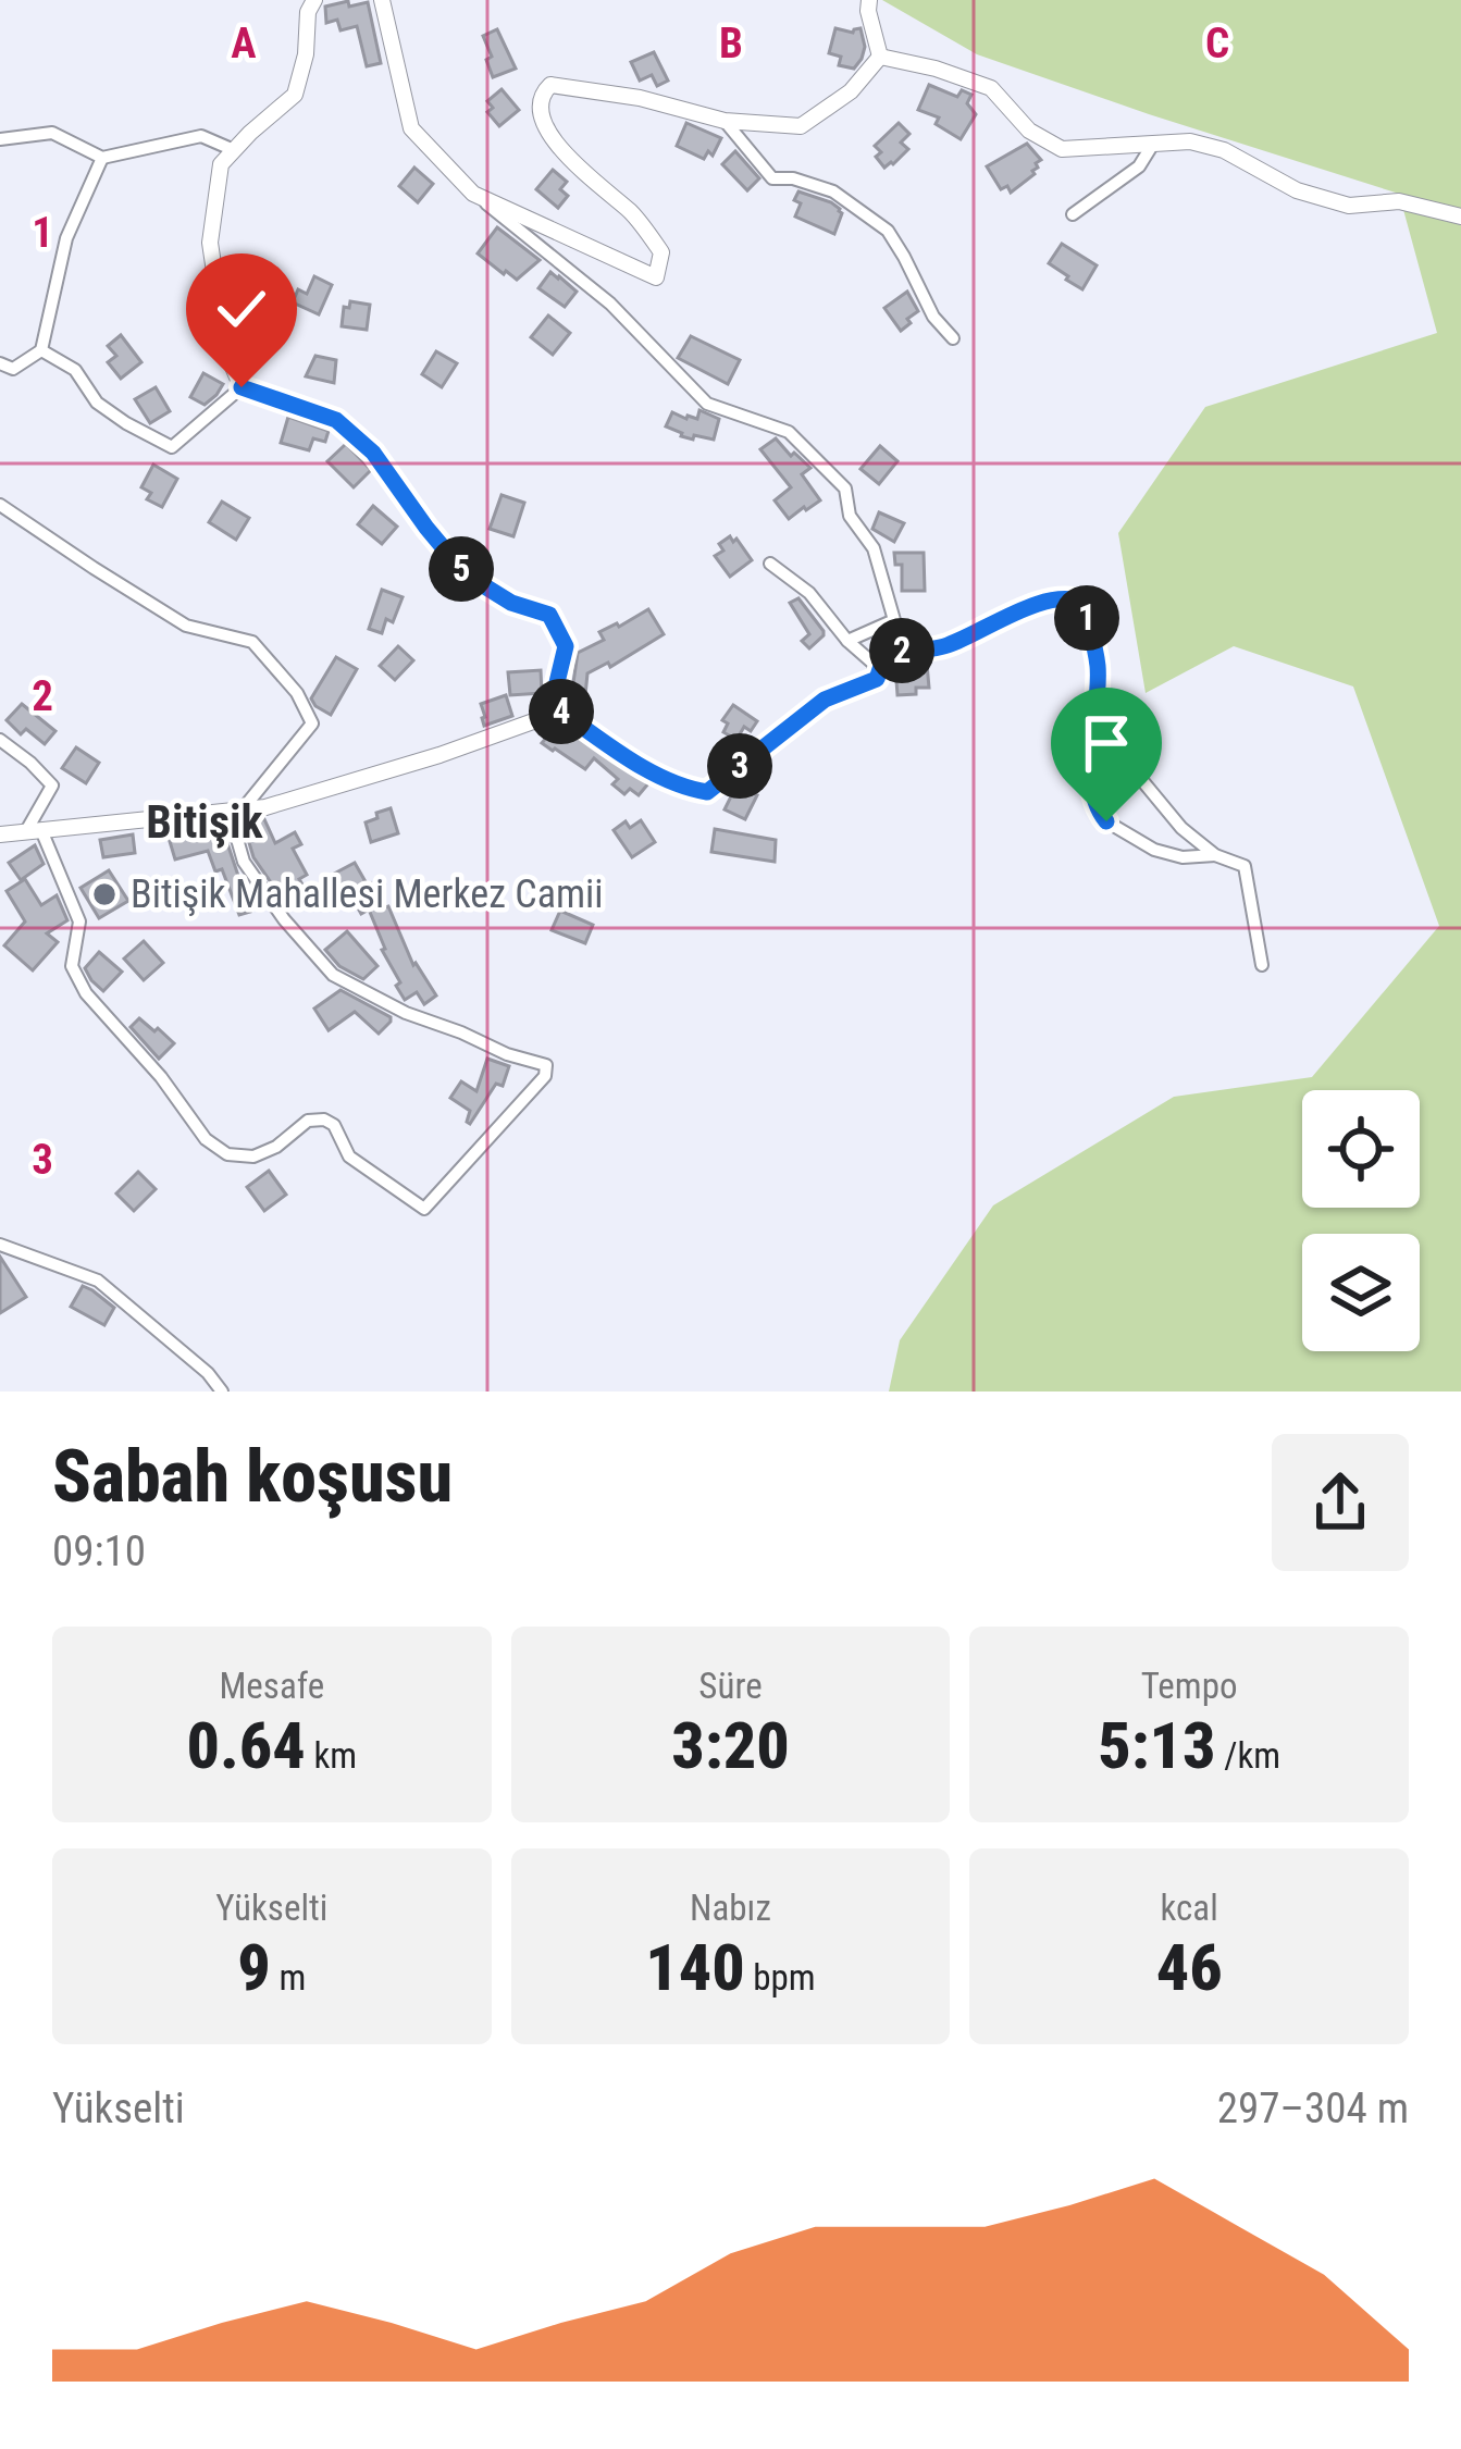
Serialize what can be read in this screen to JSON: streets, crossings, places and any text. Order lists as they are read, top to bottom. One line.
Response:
{"districts":["Bitişik"],"places":["Bitişik Mahallesi Merkez Camii"],"page":{"pins":["5","1","2","4","3"],"heading":["Sabah koşusu","09:10"],"stats":[["Mesafe","0.64 km"],["Süre","3:20"],["Tempo","5:13 /km"],["Yükselti","9 m"],["Nabız","140 bpm"],["kcal","46"]],"chart":["Yükselti","297–304 m"]},"grid":{"columns":["A","B","C"],"rows":["1","2","3"]}}
